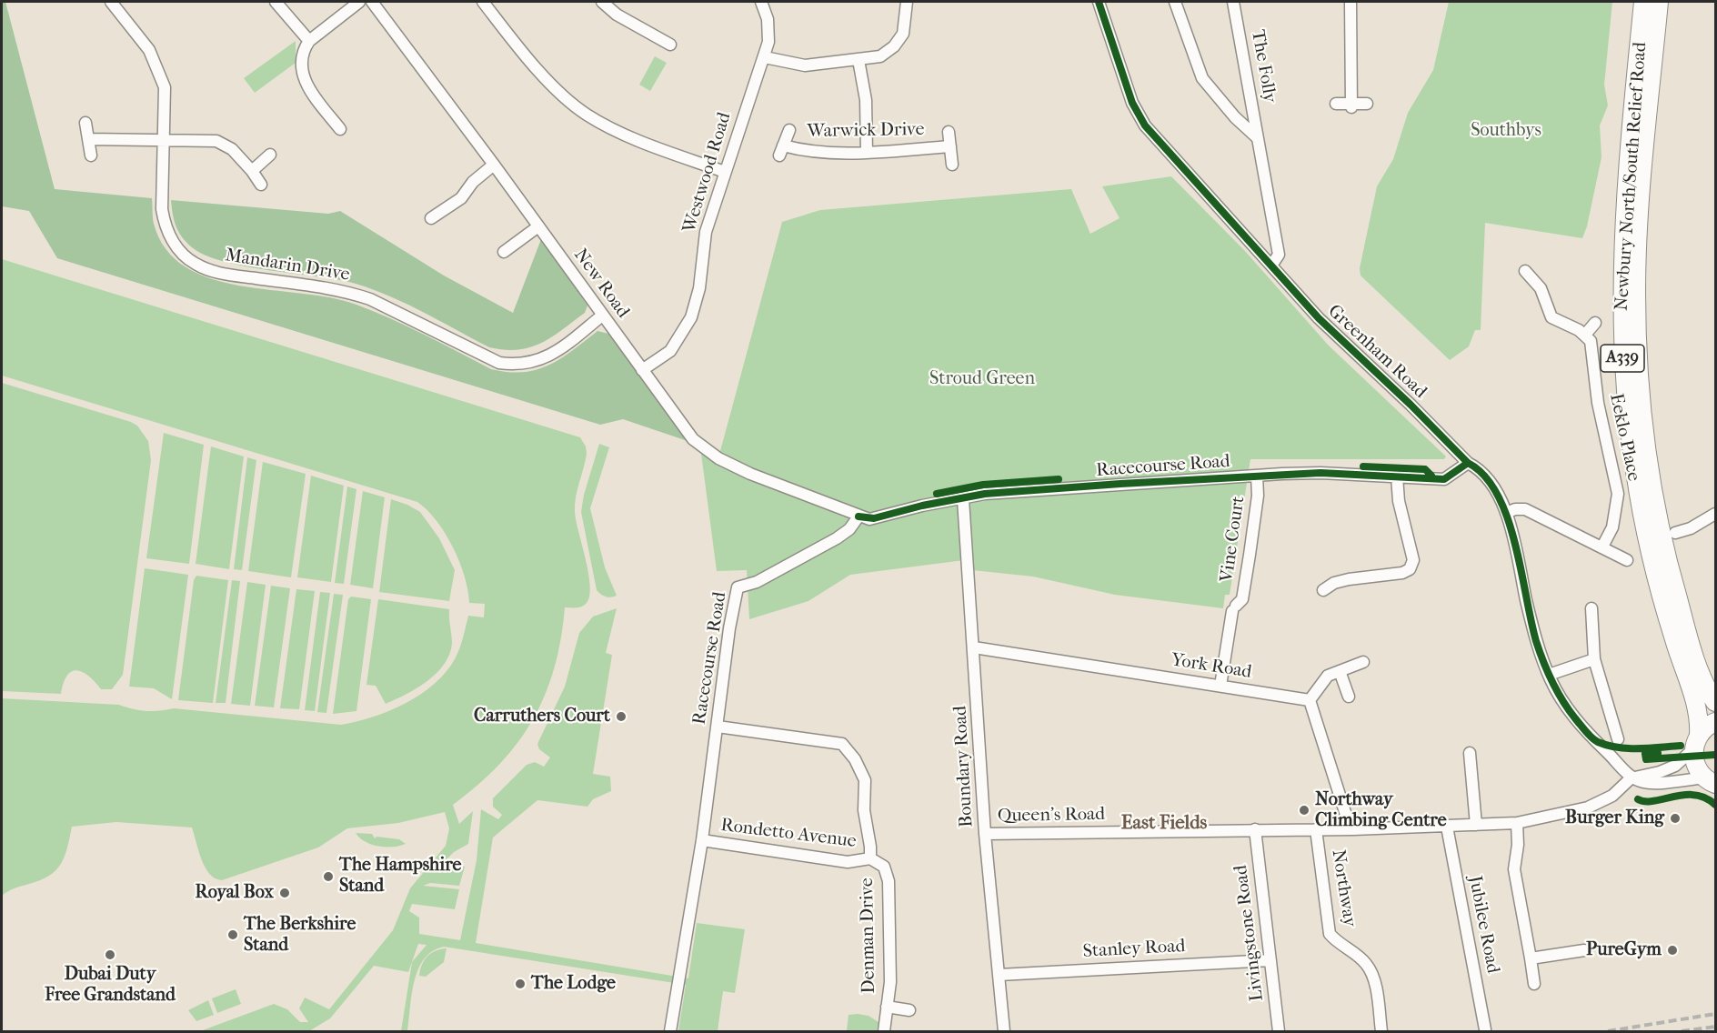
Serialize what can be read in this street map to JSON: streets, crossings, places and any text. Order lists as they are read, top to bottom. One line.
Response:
{"streets":{"highway":["Newbury North/South Relief Road","A339"],"street":["The Folly","Warwick Drive","Westwood Road","Mandarin Drive","New Road","Greenham Road","Eeklo Place","Racecourse Road","Vine Court","York Road","Boundary Road","Queen's Road","Rondetto Avenue","Northway","Jubilee Road","Livingstone Road","Denman Drive","Stanley Road"]},"crossings":[["The Folly","Greenham Road"],["Westwood Road","New Road"],["Mandarin Drive","New Road"],["New Road","Racecourse Road"],["Greenham Road","Racecourse Road"],["Greenham Road","Queen's Road"],["Racecourse Road","Vine Court"],["Racecourse Road","Boundary Road"],["Racecourse Road","Rondetto Avenue"],["Racecourse Road","Denman Drive"],["Vine Court","York Road"],["York Road","Boundary Road"],["Boundary Road","Queen's Road"],["Boundary Road","Stanley Road"],["Queen's Road","Northway"],["Queen's Road","Jubilee Road"],["Queen's Road","Livingstone Road"],["Rondetto Avenue","Denman Drive"],["Livingstone Road","Stanley Road"]],"districts":["East Fields"],"parks":["Southbys","Stroud Green"],"places":["Carruthers Court","Northway Climbing Centre","Burger King","The Hampshire Stand","Royal Box","The Berkshire Stand","PureGym","Dubai Duty Free Grandstand","The Lodge"]}
